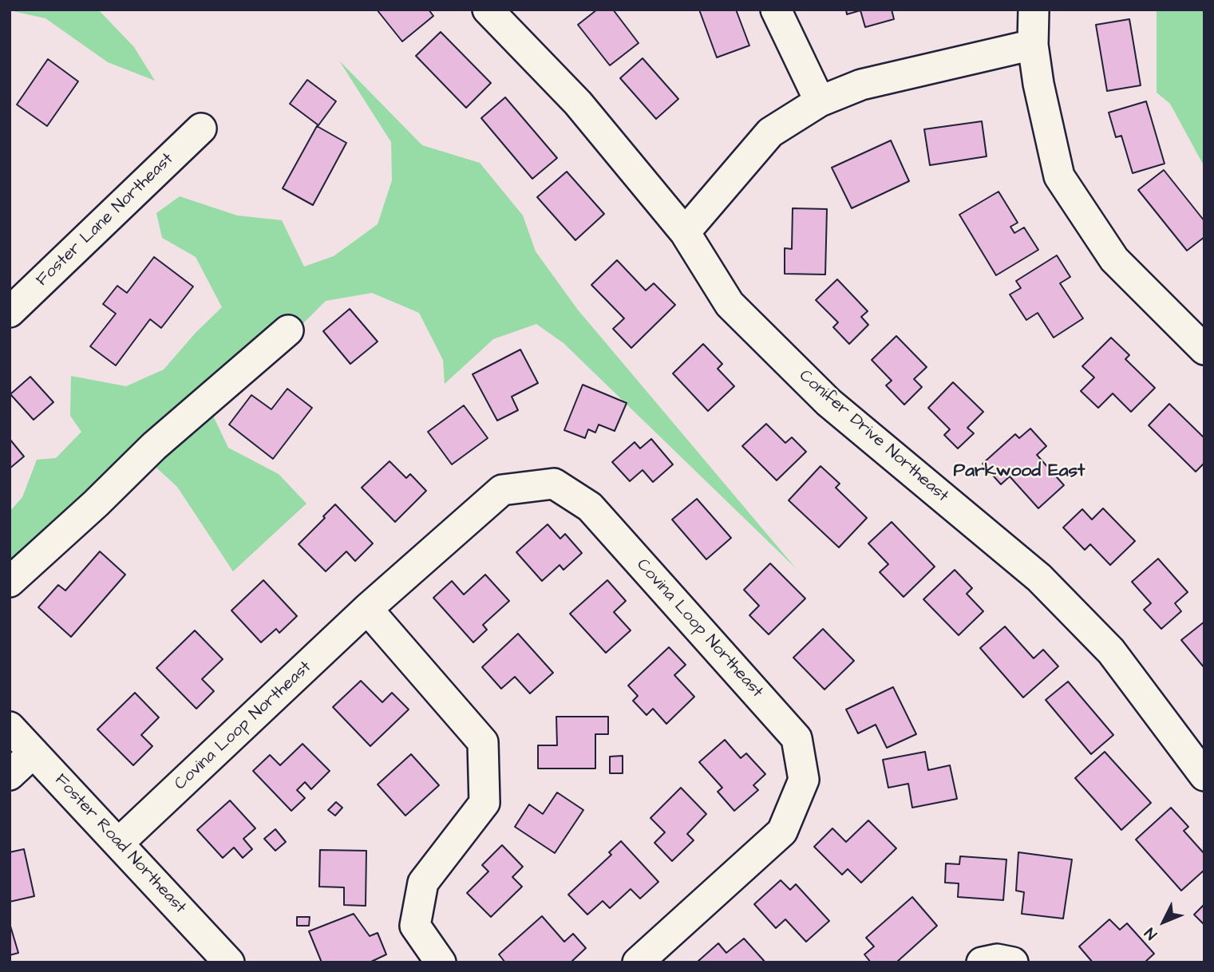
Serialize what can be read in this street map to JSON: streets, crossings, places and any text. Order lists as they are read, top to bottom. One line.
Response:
{"streets":{"street":["Foster Lane Northeast","Conifer Drive Northeast","Covina Loop Northeast","Foster Road Northeast"]},"crossings":[["Covina Loop Northeast","Foster Road Northeast"]],"districts":["Parkwood East"],"north":"bottom left"}
